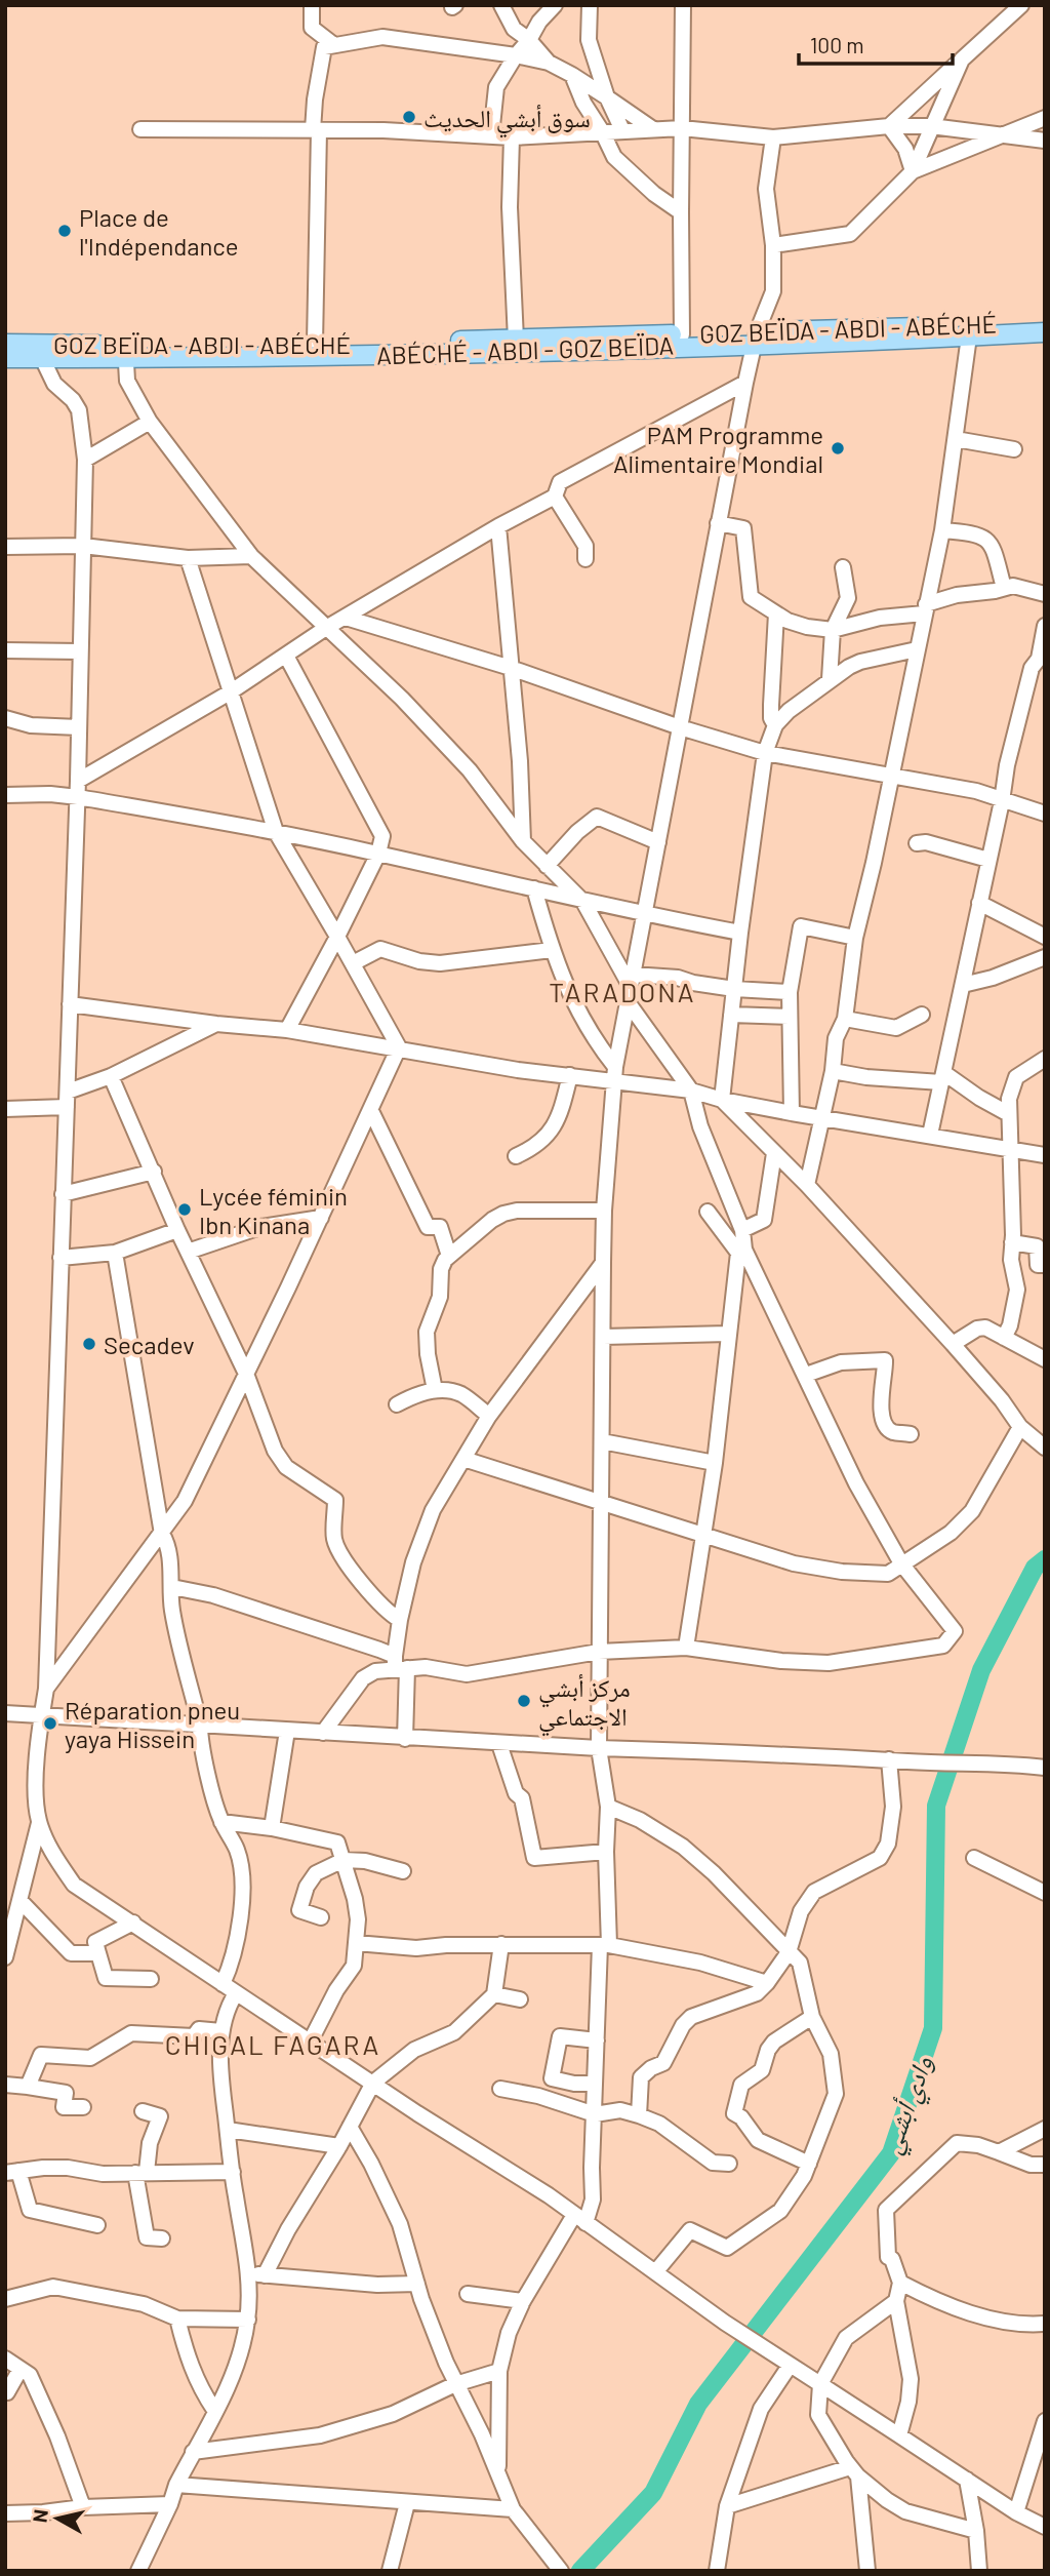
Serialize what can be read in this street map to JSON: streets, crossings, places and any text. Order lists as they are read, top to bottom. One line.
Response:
{"streets":{"main road":["GOZ BEÏDA - ABDI - ABÉCHÉ","ABÉCHÉ - ABDI - GOZ BEÏDA"]},"crossings":[["GOZ BEÏDA - ABDI - ABÉCHÉ","ABÉCHÉ - ABDI - GOZ BEÏDA"]],"districts":["TARADONA","CHIGAL FAGARA"],"water":["وادي أبشي"],"places":["سوق أبشي الحديث","Place de l'Indépendance","PAM Programme Alimentaire Mondial","Lycée féminin Ibn Kinana","Secadev","مركز أبشي الاجتماعي","Réparation pneu yaya Hissein"],"scale_bar":"100 m","north":"left"}
